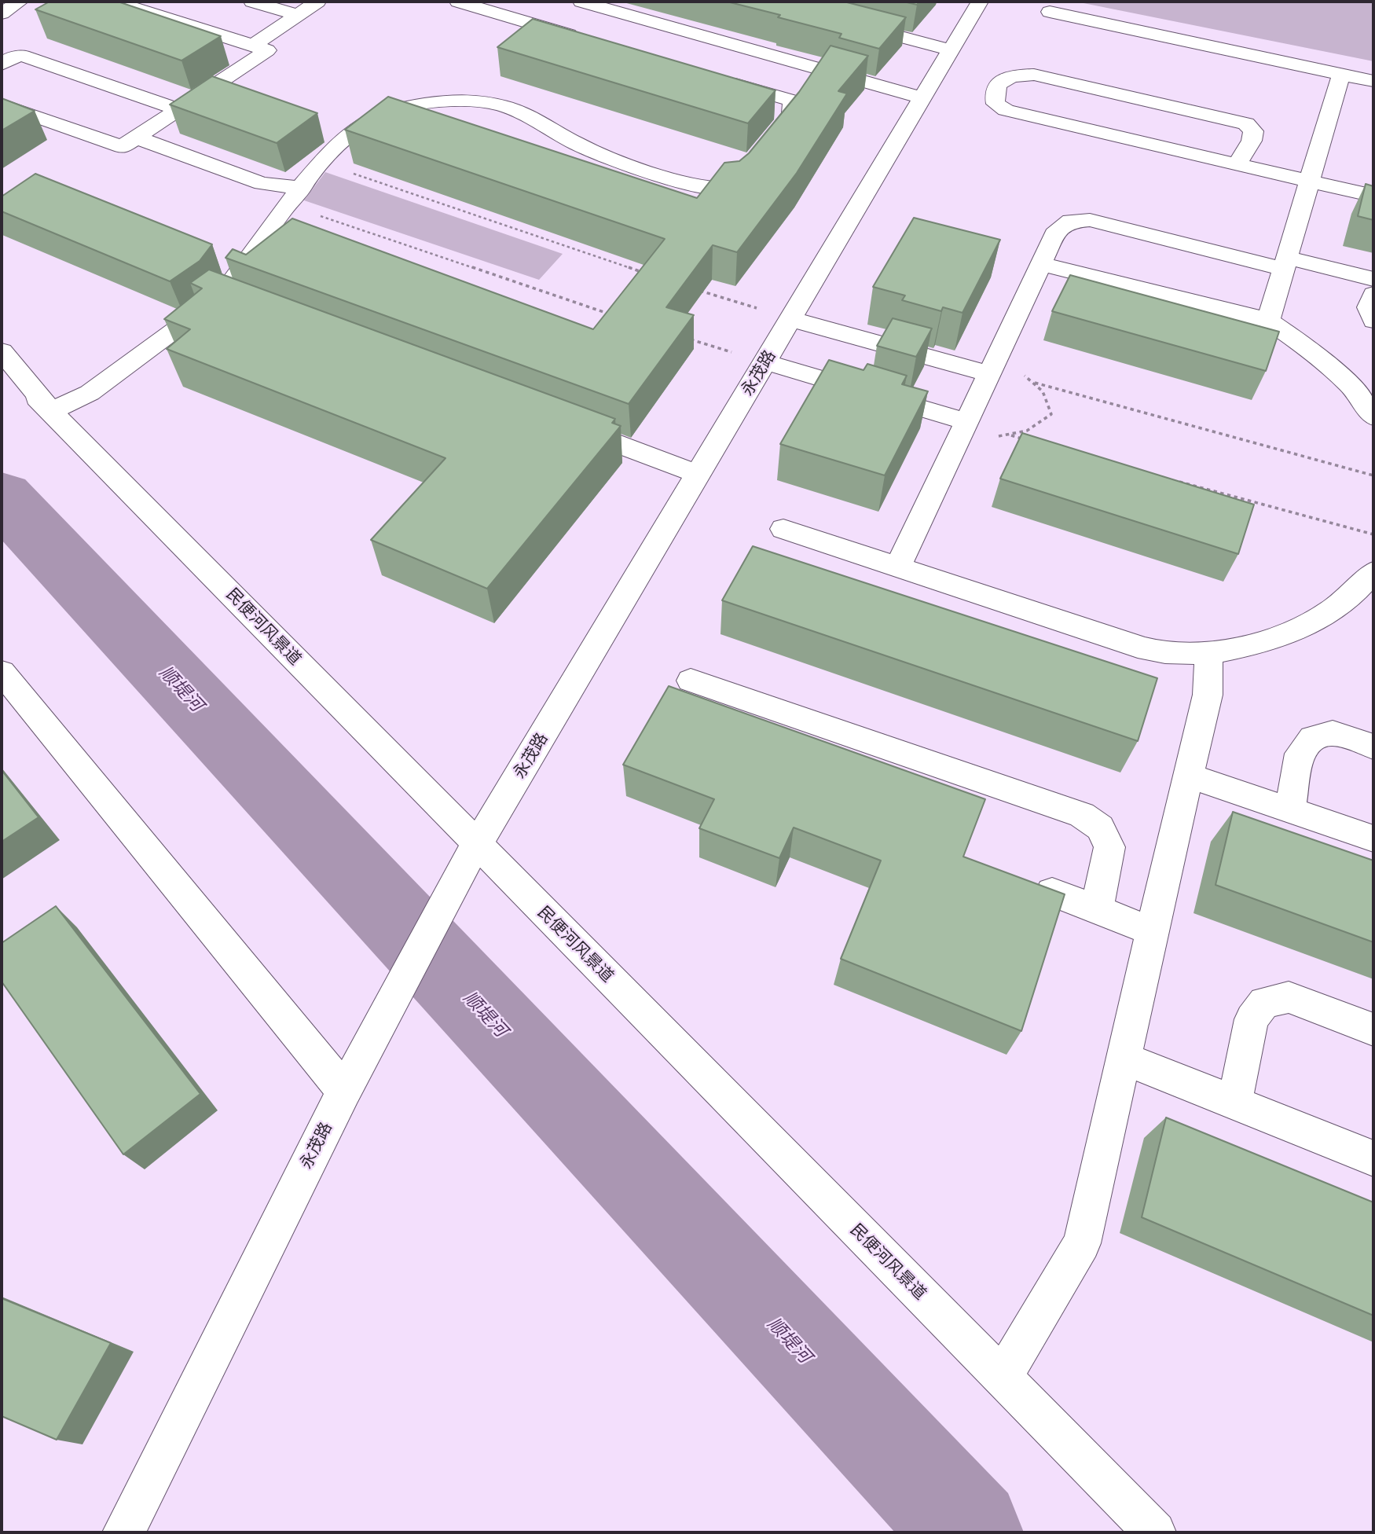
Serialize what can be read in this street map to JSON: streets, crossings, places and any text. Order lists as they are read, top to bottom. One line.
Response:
{"streets":{"street":["永茂路","民便河风景道"]},"crossings":[["永茂路","民便河风景道"]],"water":["顺堤河"]}
